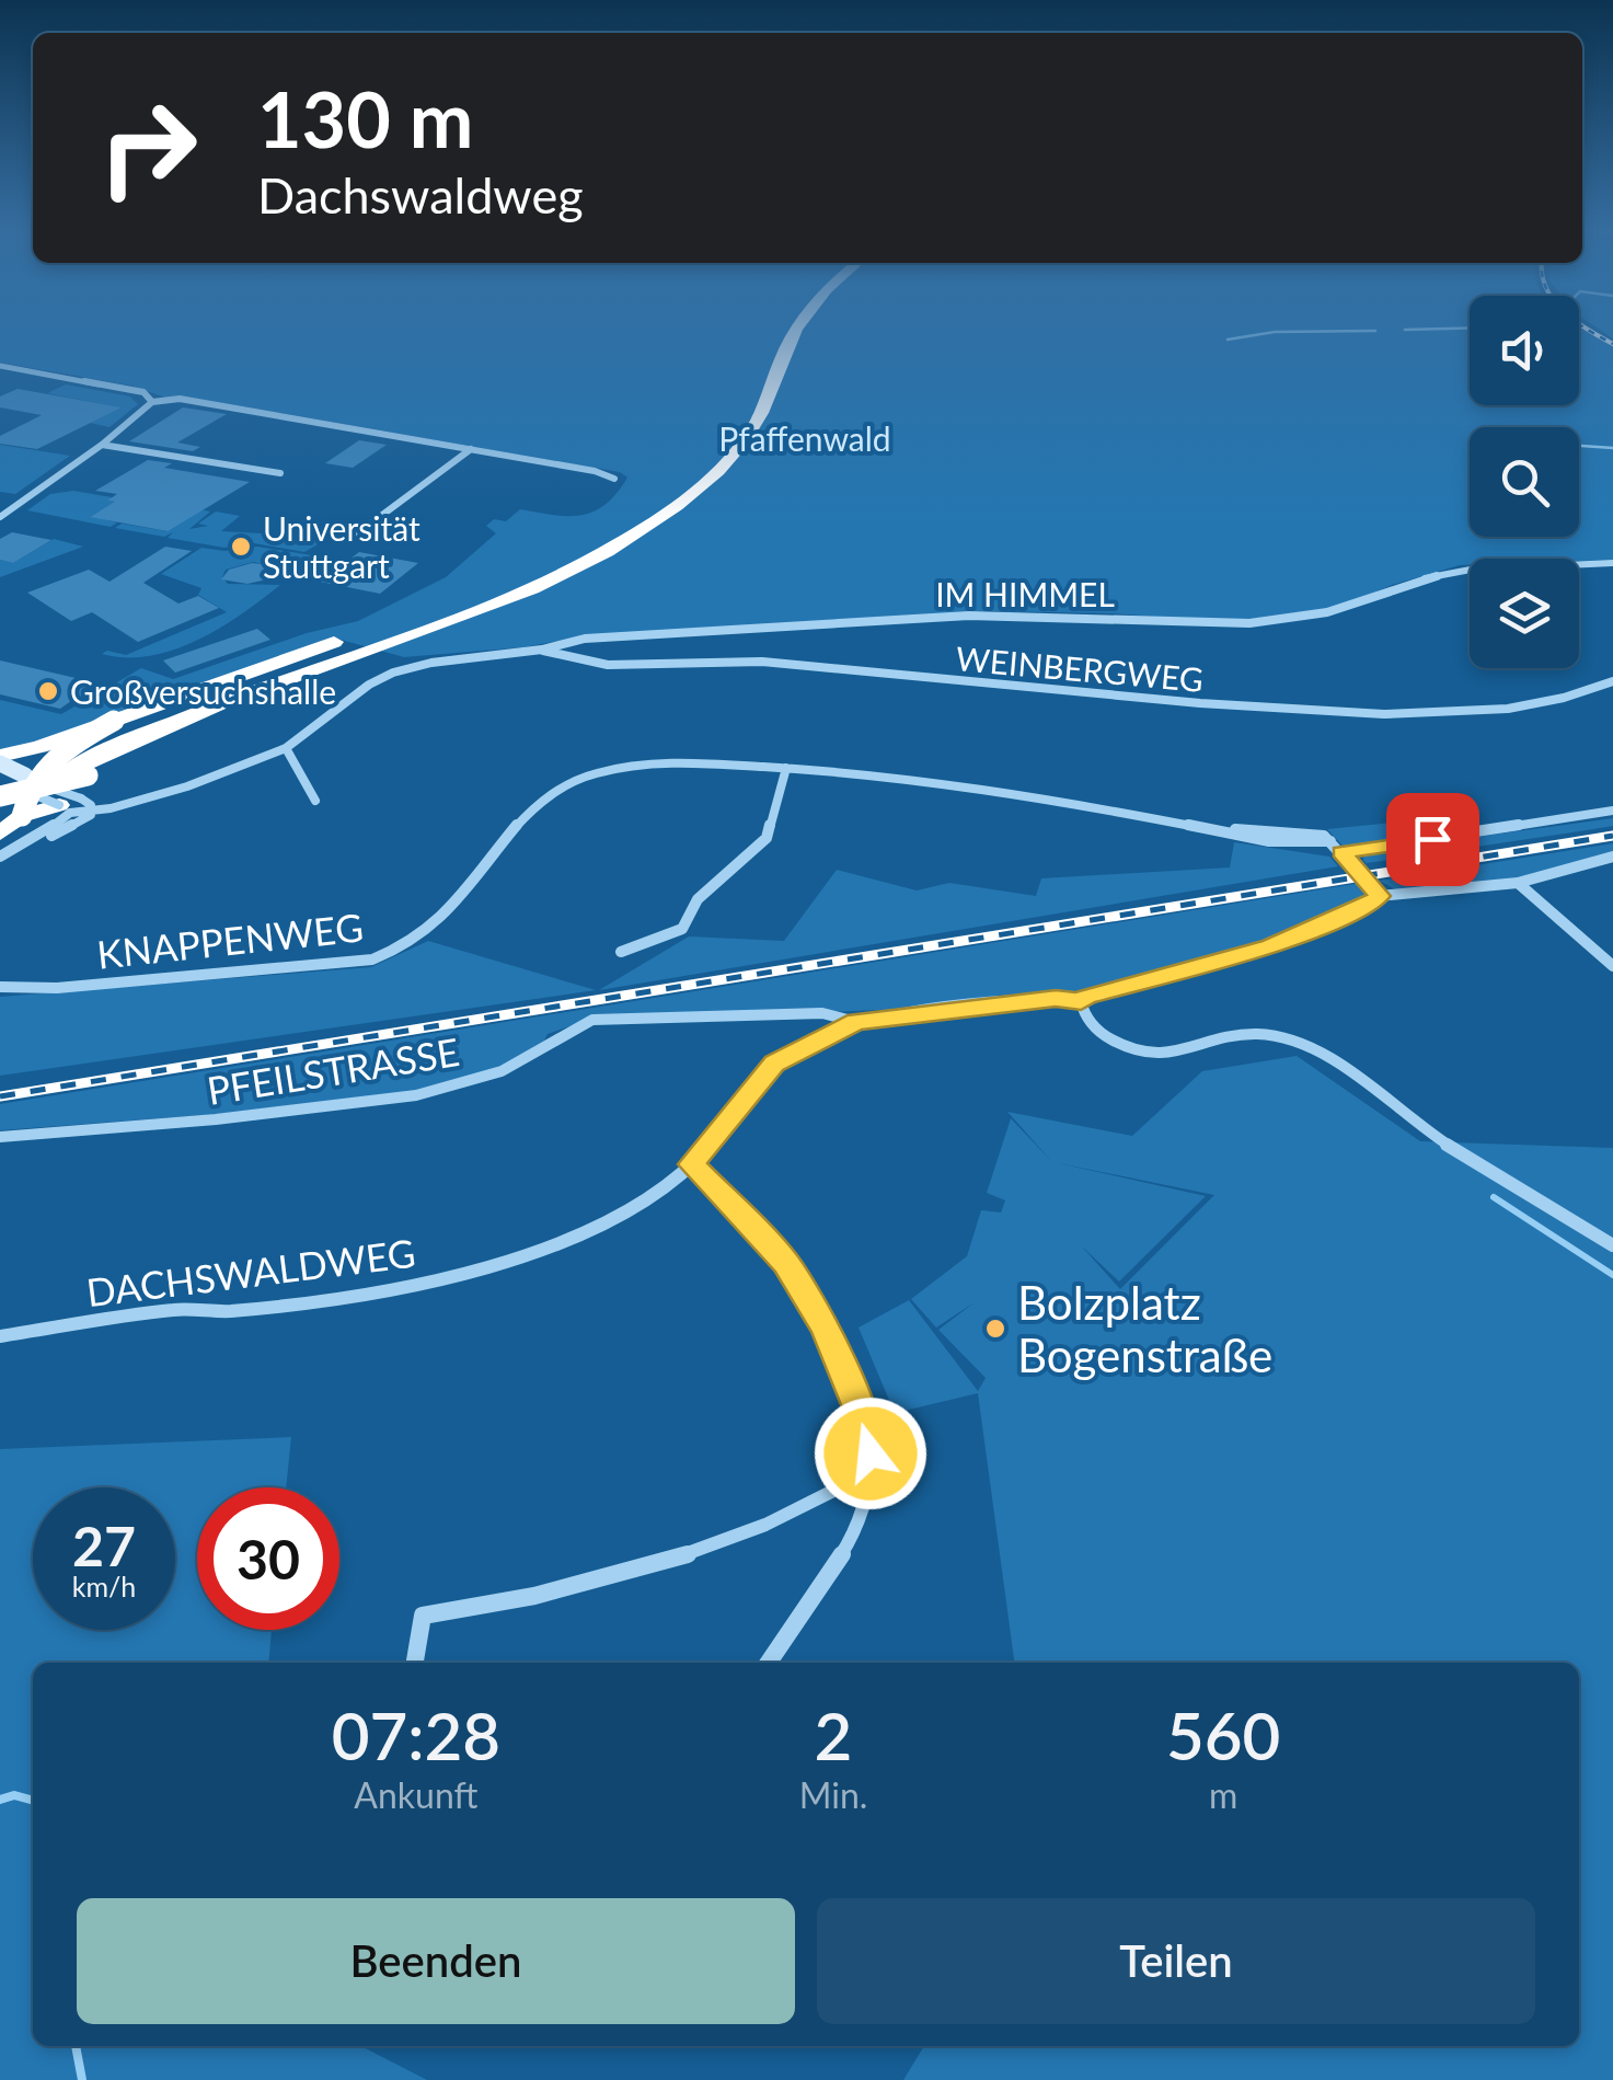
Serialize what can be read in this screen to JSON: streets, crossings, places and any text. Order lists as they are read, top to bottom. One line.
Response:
{"streets":{"street":["IM HIMMEL","WEINBERGWEG","KNAPPENWEG","PFEILSTRASSE","DACHSWALDWEG"]},"crossings":[["IM HIMMEL","WEINBERGWEG"],["PFEILSTRASSE","DACHSWALDWEG"]],"parks":["Pfaffenwald"],"places":["Universität Stuttgart","Großversuchshalle","Bolzplatz Bogenstraße"],"page":{"turn":["130 m","Dachswaldweg"],"speed":"27 km/h","limit":"30","eta":["07:28","Ankunft","2","Min.","560","m"],"buttons":["Beenden","Teilen"]}}
